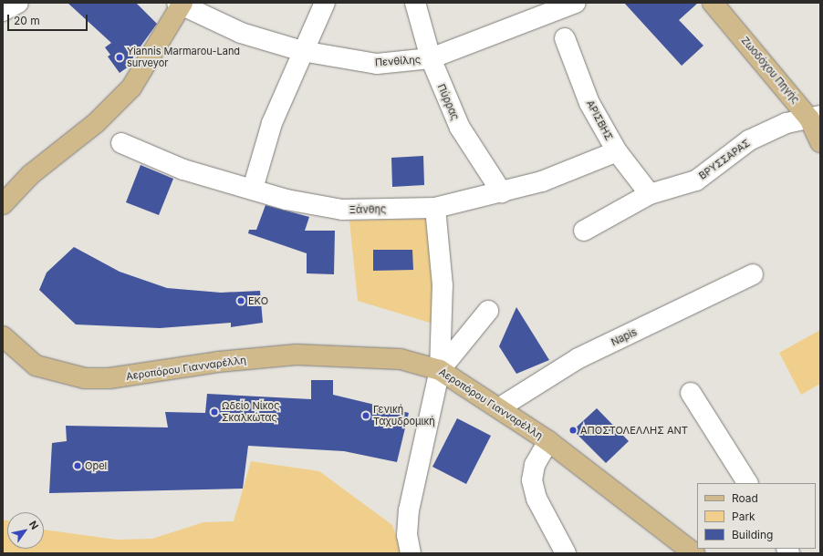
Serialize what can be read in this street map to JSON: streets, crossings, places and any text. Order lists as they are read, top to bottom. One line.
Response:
{"streets":{"main road":["Ζωοδόχου Πηγής","Αεροπόρου Γιανναρέλλη"],"street":["Πενθίλης","Πύρρας","ΑΡΙΣΒΗΣ","ΒΡΥΣΣΑΡΑΣ","Ξάνθης","Napis"]},"crossings":[["Πενθίλης","Πύρρας"],["Ζωοδόχου Πηγής","ΒΡΥΣΣΑΡΑΣ"],["Πύρρας","Ξάνθης"],["ΑΡΙΣΒΗΣ","ΒΡΥΣΣΑΡΑΣ"],["ΑΡΙΣΒΗΣ","Ξάνθης"],["Napis","Αεροπόρου Γιανναρέλλη"]],"places":["Yiannis Marmarou-Land surveyor","EKO","Ωδείο Νίκος Σκαλκώτας","Γενική Ταχυδρομική","ΑΠΟΣΤΟΛΕΛΛΗΣ ΑΝΤ","Opel"],"legend":["Road","Park","Building"],"scale_bar":"20 m","north":"top right"}
